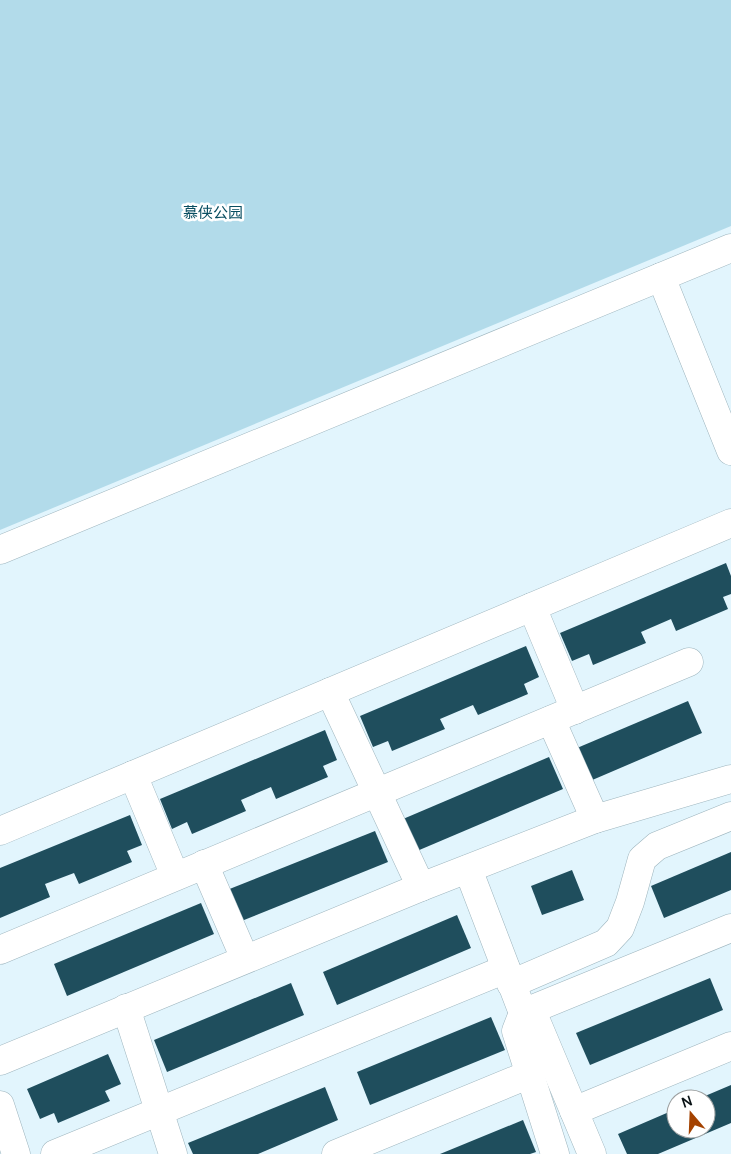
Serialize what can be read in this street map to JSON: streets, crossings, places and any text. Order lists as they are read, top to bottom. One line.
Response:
{"parks":["慕侠公园"],"north":"top"}
